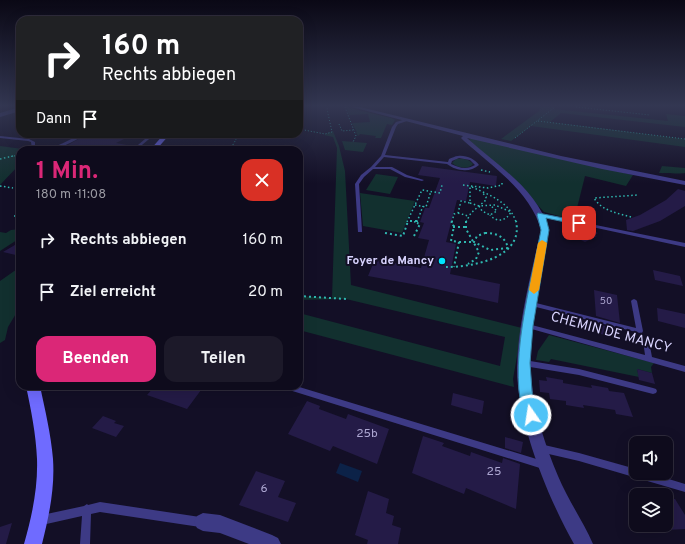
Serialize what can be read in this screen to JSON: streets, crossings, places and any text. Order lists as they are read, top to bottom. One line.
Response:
{"streets":{"lane":["CHEMIN DE MANCY"]},"places":["Foyer de Mancy"],"house_numbers":["50","25b","25","6"],"page":{"turn":["160 m","Rechts abbiegen"],"then":"Dann","heading":["1 Min.","180 m · 11:08"],"list":[{"name":"Rechts abbiegen","value":"160 m"},{"name":"Ziel erreicht","value":"20 m"}],"buttons":["Beenden","Teilen"]}}
